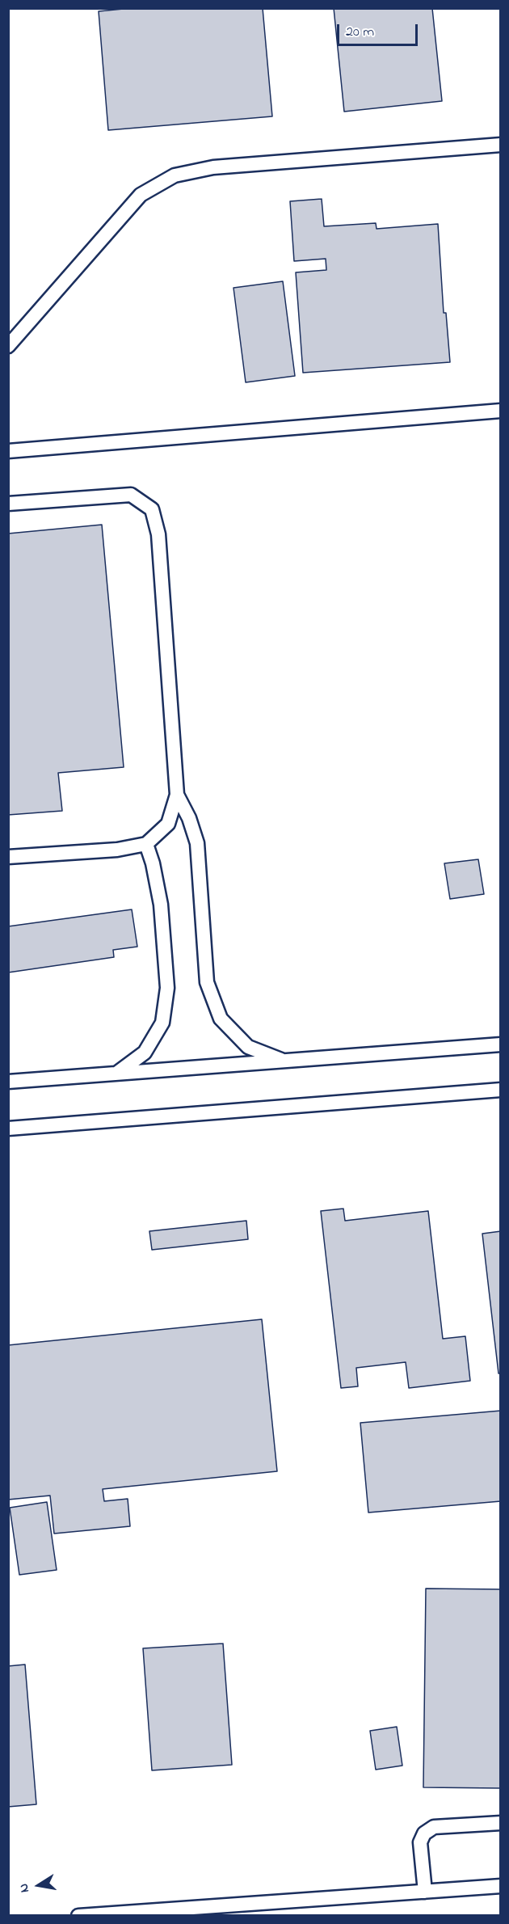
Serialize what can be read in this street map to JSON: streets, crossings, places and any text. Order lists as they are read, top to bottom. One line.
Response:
{"scale_bar":"20 m","north":"left"}
